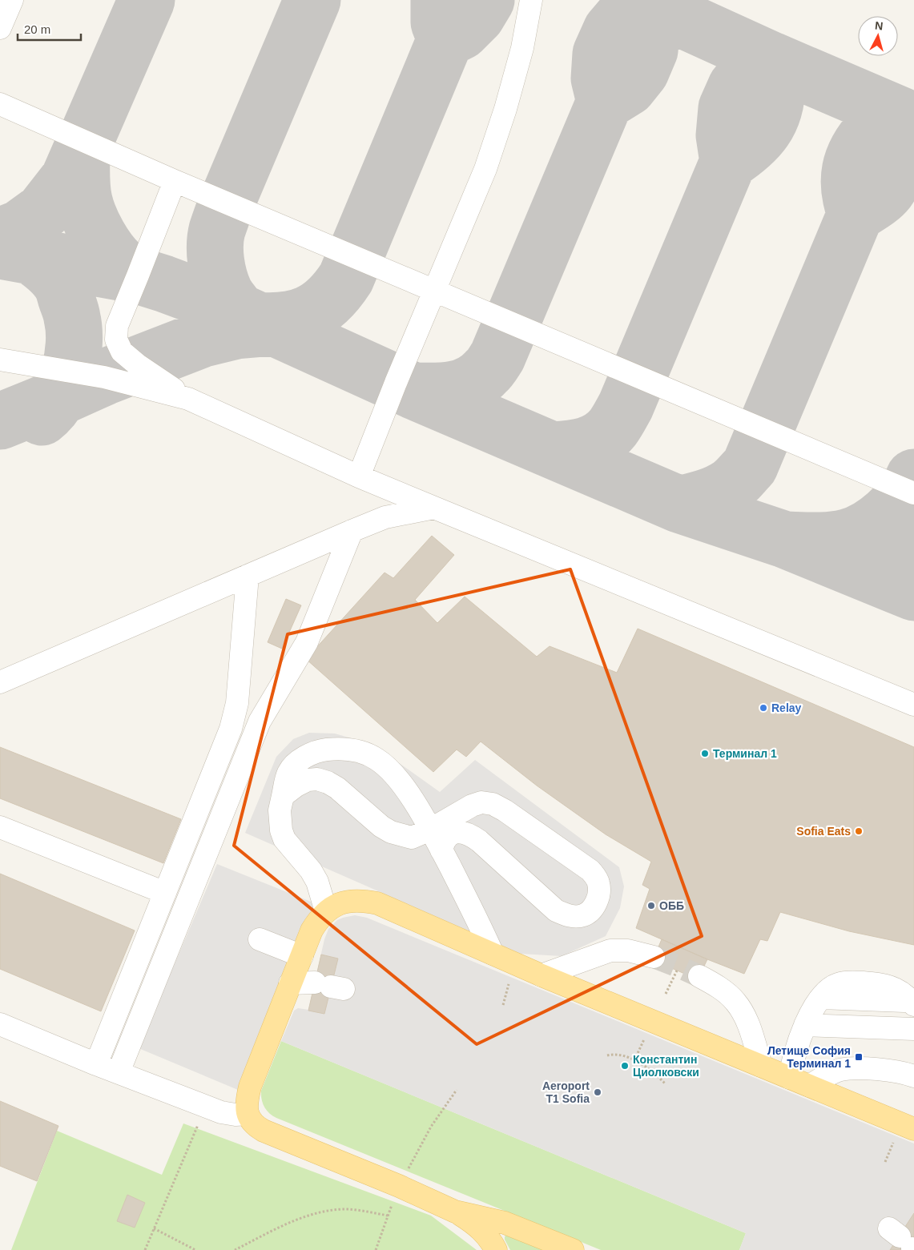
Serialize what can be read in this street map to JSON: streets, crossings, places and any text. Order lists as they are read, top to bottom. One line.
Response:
{"places":{"other":["Relay","Терминал 1","Sofia Eats","ОББ","Константин Циолковски","Aeroport T1 Sofia"],"transit":["Летище София Терминал 1"]},"scale_bar":"20 m","north":"top"}
